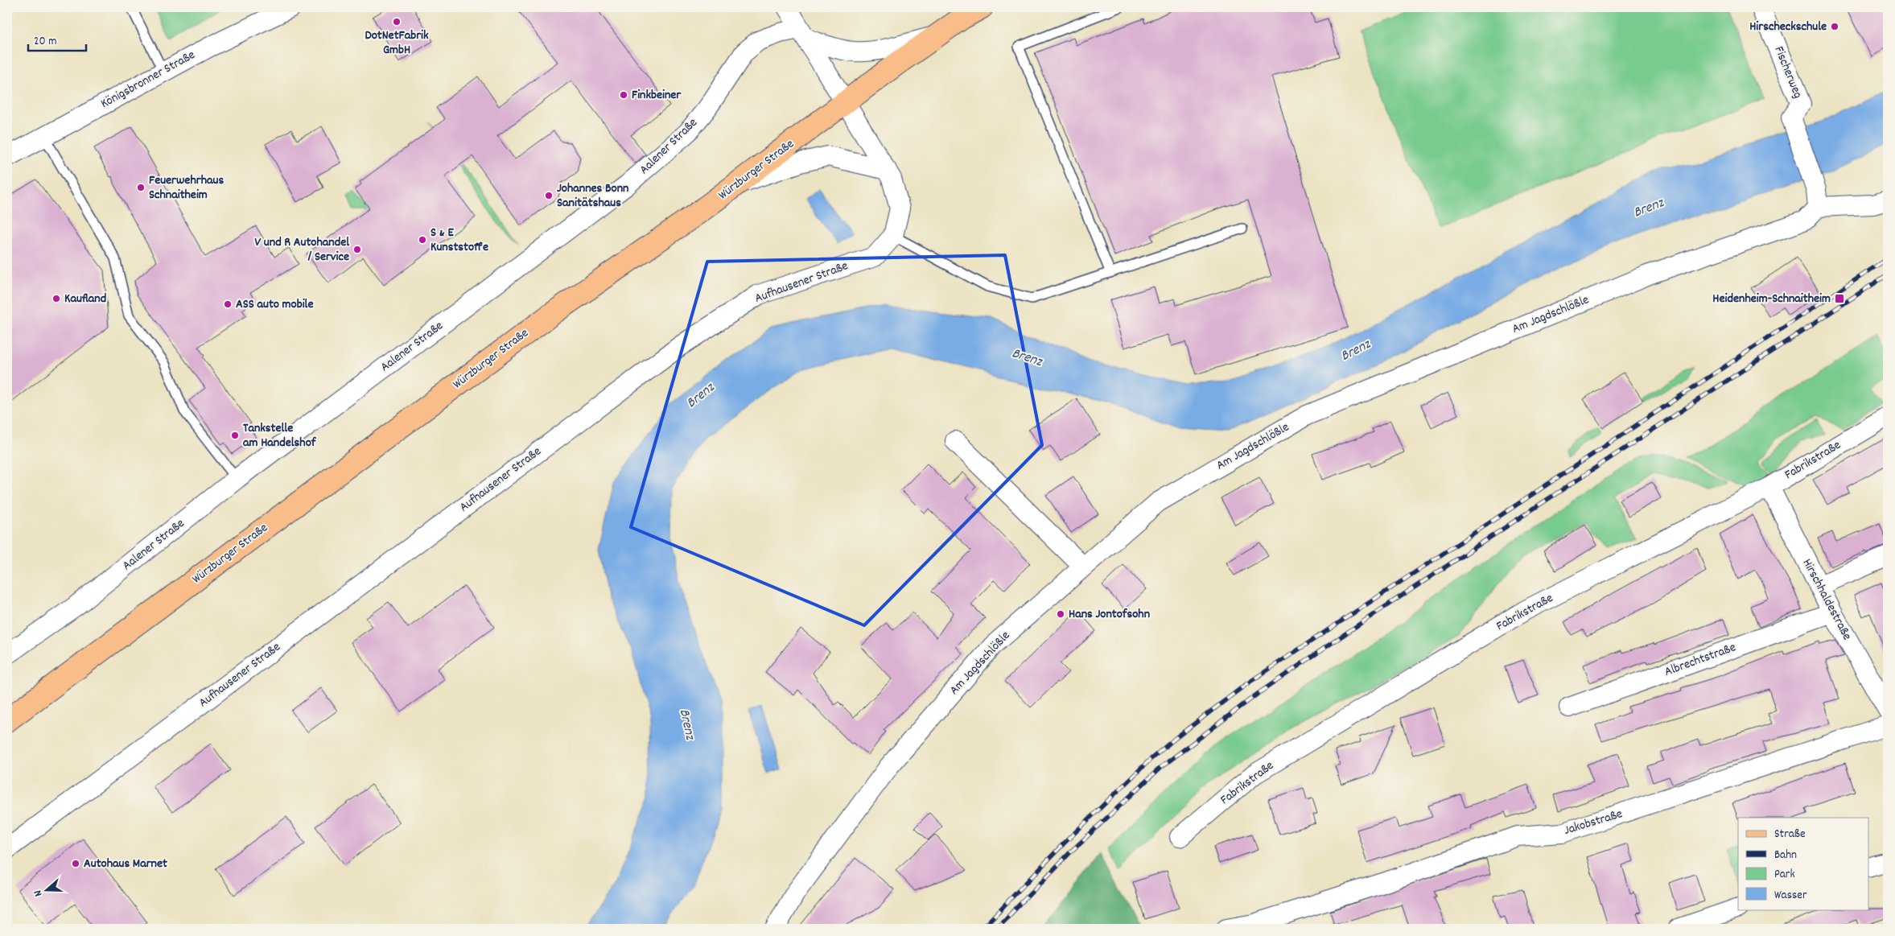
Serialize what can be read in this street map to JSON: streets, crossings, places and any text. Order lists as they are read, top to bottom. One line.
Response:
{"streets":{"main road":["Würzburger Straße"],"street":["Fischerweg","Königsbronner Straße","Aalener Straße","Aufhausener Straße","Am Jagdschlößle","Fabrikstraße","Hirschhaldestraße","Albrechtstraße","Jakobstraße"]},"crossings":[["Fischerweg","Am Jagdschlößle"],["Aalener Straße","Aufhausener Straße"],["Würzburger Straße","Aufhausener Straße"],["Fabrikstraße","Hirschhaldestraße"],["Hirschhaldestraße","Albrechtstraße"]],"water":["Brenz"],"places":{"other":["DotNetFabrik GmbH","Hirscheckschule","Finkbeiner","Feuerwehrhaus Schnaitheim","Johannes Bonn Sanitätshaus","S & E Kunststoffe","V und R Autohandel / Service","Kaufland","ASS auto mobile","Tankstelle am Handelshof","Hans Jontofsohn","Autohaus Marnet"],"transit":["Heidenheim-Schnaitheim"]},"legend":["Straße","Bahn","Park","Wasser"],"scale_bar":"20 m","north":"left"}
